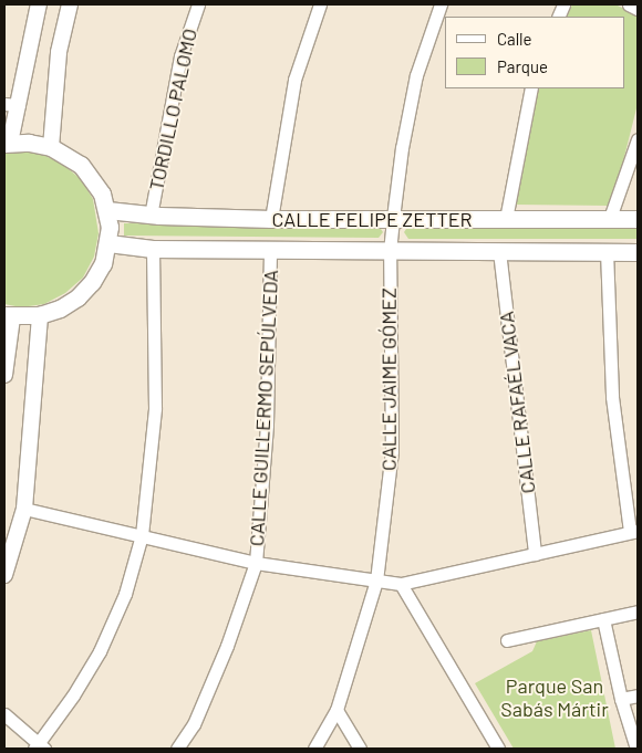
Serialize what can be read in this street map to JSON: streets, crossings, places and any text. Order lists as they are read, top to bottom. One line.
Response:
{"streets":{"main road":["CALLE FELIPE ZETTER"],"street":["TORDILLO PALOMO","CALLE JAIME GÓMEZ","CALLE RAFAÉL VACA","CALLE GUILLERMO SEPÚLVEDA"]},"crossings":[["TORDILLO PALOMO","CALLE FELIPE ZETTER"],["CALLE FELIPE ZETTER","CALLE JAIME GÓMEZ"],["CALLE FELIPE ZETTER","CALLE RAFAÉL VACA"],["CALLE FELIPE ZETTER","CALLE GUILLERMO SEPÚLVEDA"]],"parks":["Parque San Sabás Mártir"],"legend":["Calle","Parque"]}
